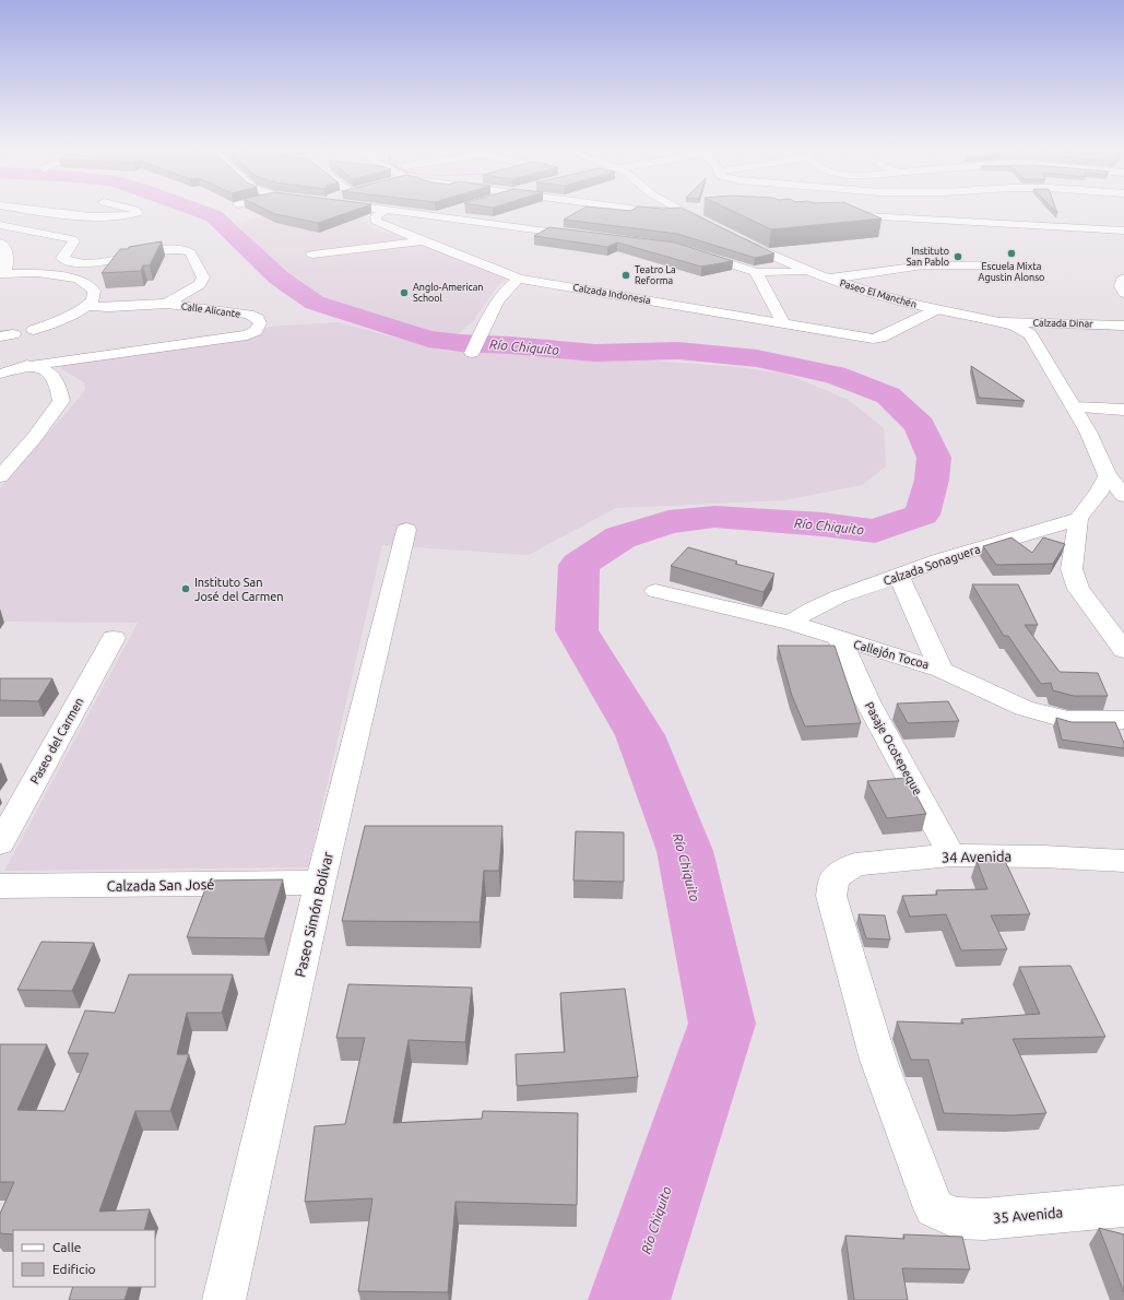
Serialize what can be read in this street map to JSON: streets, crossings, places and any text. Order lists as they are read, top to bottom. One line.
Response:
{"streets":{"street":["Calzada Indonesia","Paseo El Manchén","Calle Alicante","Calzada Dinar","Calzada Sonaguera","Callejón Tocoa","Paseo del Carmen","Pasaje Ocotepeque","34 Avenida","Calzada San José","Paseo Simón Bolívar","35 Avenida"]},"crossings":[["Calzada Indonesia","Paseo El Manchén"],["Paseo El Manchén","Calzada Dinar"],["Calzada Sonaguera","Callejón Tocoa"],["Callejón Tocoa","Pasaje Ocotepeque"],["Pasaje Ocotepeque","34 Avenida"],["34 Avenida","35 Avenida"],["Calzada San José","Paseo Simón Bolívar"]],"water":["Río Chiquito"],"places":["Escuela Mixta Agustin Alonso","Instituto San Pablo","Teatro La Reforma","Anglo-American School","Instituto San José del Carmen"],"legend":["Calle","Edificio"]}
